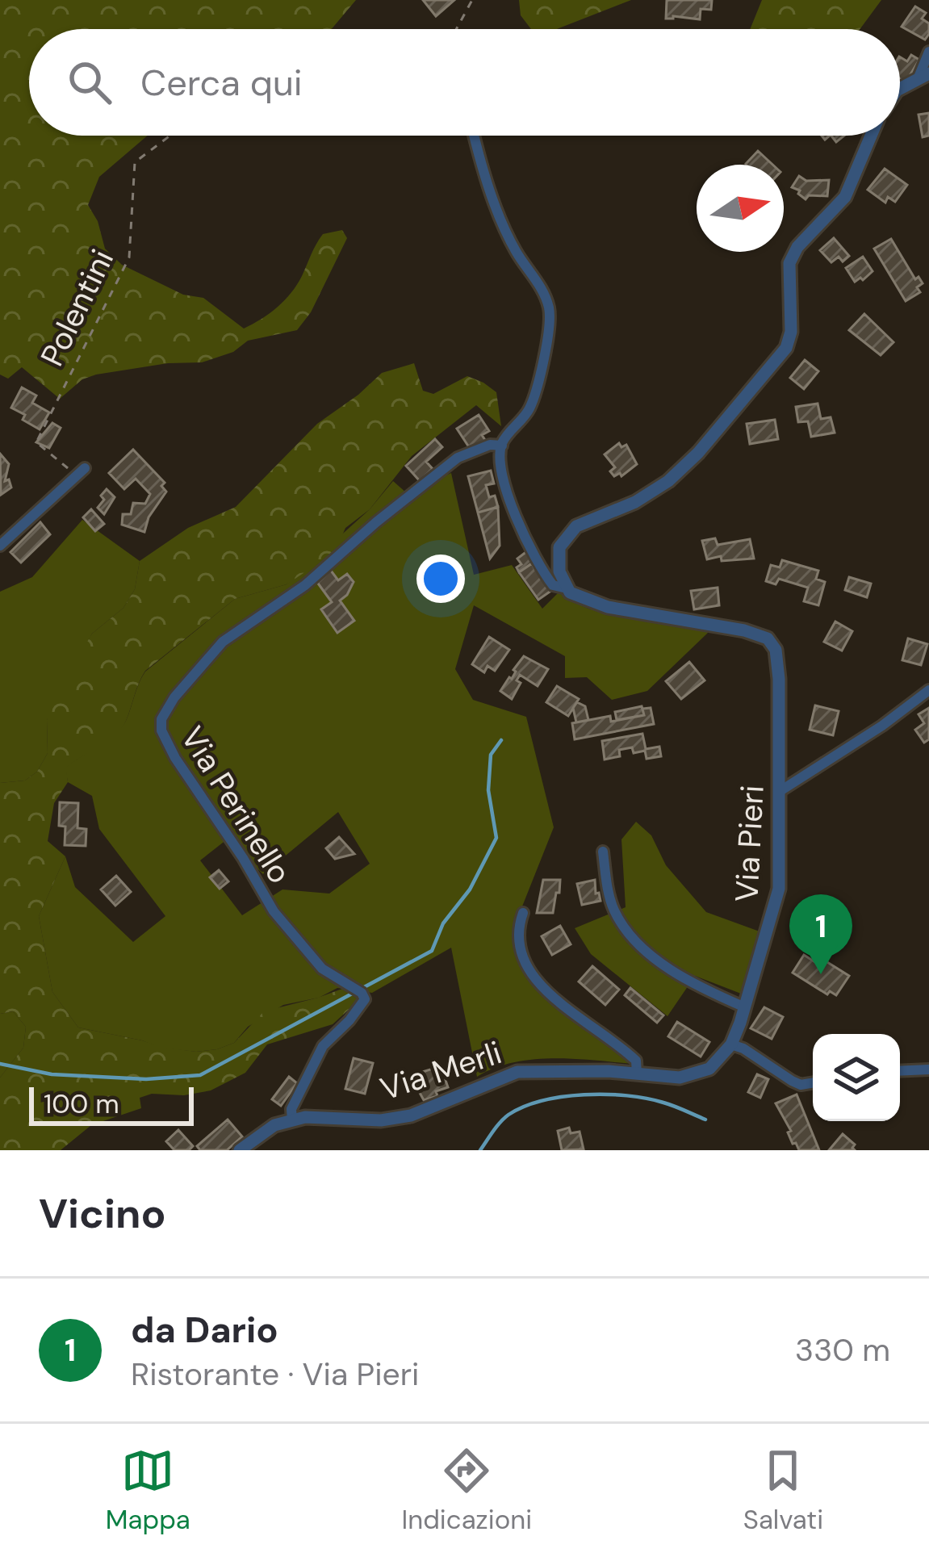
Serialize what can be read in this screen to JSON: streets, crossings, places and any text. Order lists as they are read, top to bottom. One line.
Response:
{"streets":{"street":["Via Perinello","Via Pieri","Via Merli"],"path":["Polentini"]},"crossings":[["Via Perinello","Via Merli"]],"scale_bar":"100 m","north":"right","page":{"search":"Cerca qui","pins":"1","scale":"100 m","heading":"Vicino","list":[{"mark":"1","name":"da Dario","note":"Ristorante · Via Pieri","value":"330 m"}],"nav":["Mappa","Indicazioni","Salvati"]}}
